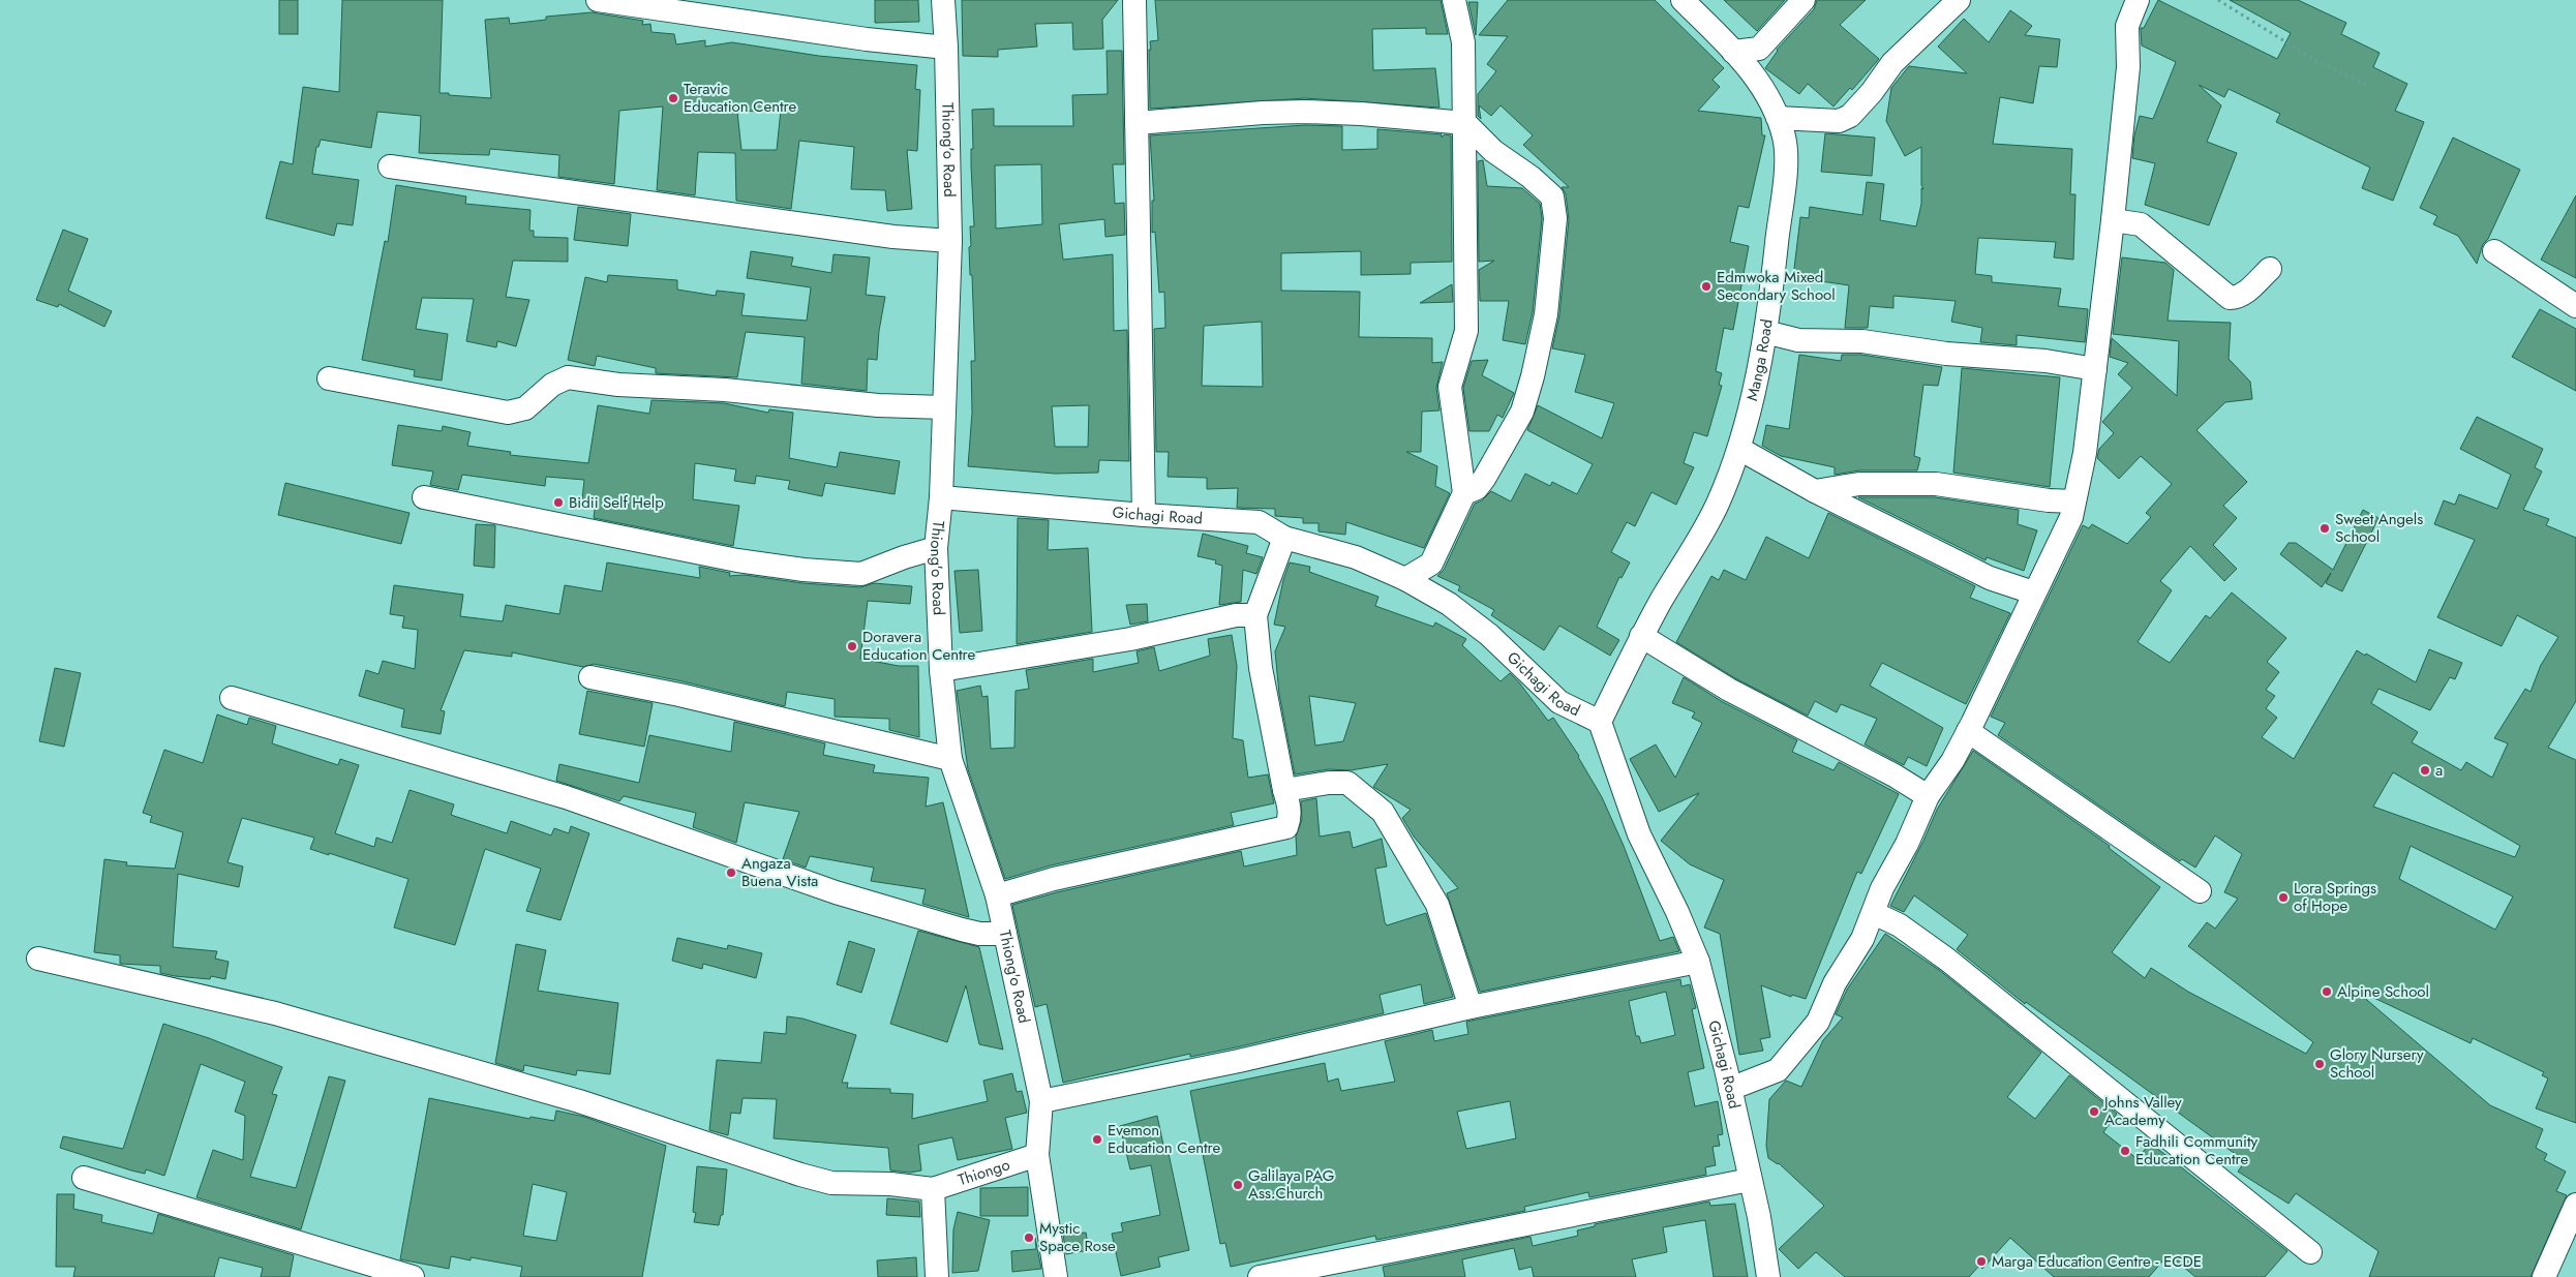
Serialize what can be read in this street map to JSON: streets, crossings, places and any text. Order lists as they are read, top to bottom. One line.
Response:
{"streets":{"street":["Thiong'o Road","Manga Road","Gichagi Road","Thiongo"]},"crossings":[["Thiong'o Road","Gichagi Road"],["Thiong'o Road","Thiongo"],["Manga Road","Gichagi Road"]],"places":["Teravic Education Centre","Edmwoka Mixed Secondary School","Bidii Self Help","Sweet Angels School","Doravera Education Centre","a","Angaza Buena Vista","Lora Springs of Hope","Alpine School","Glory Nursery School","Johns Valley Academy","Evemon Education Centre","Fadhili Community Education Centre","Galilaya PAG Ass.Church","Mystic Space Rose","Marga Education Centre - ECDE"]}
